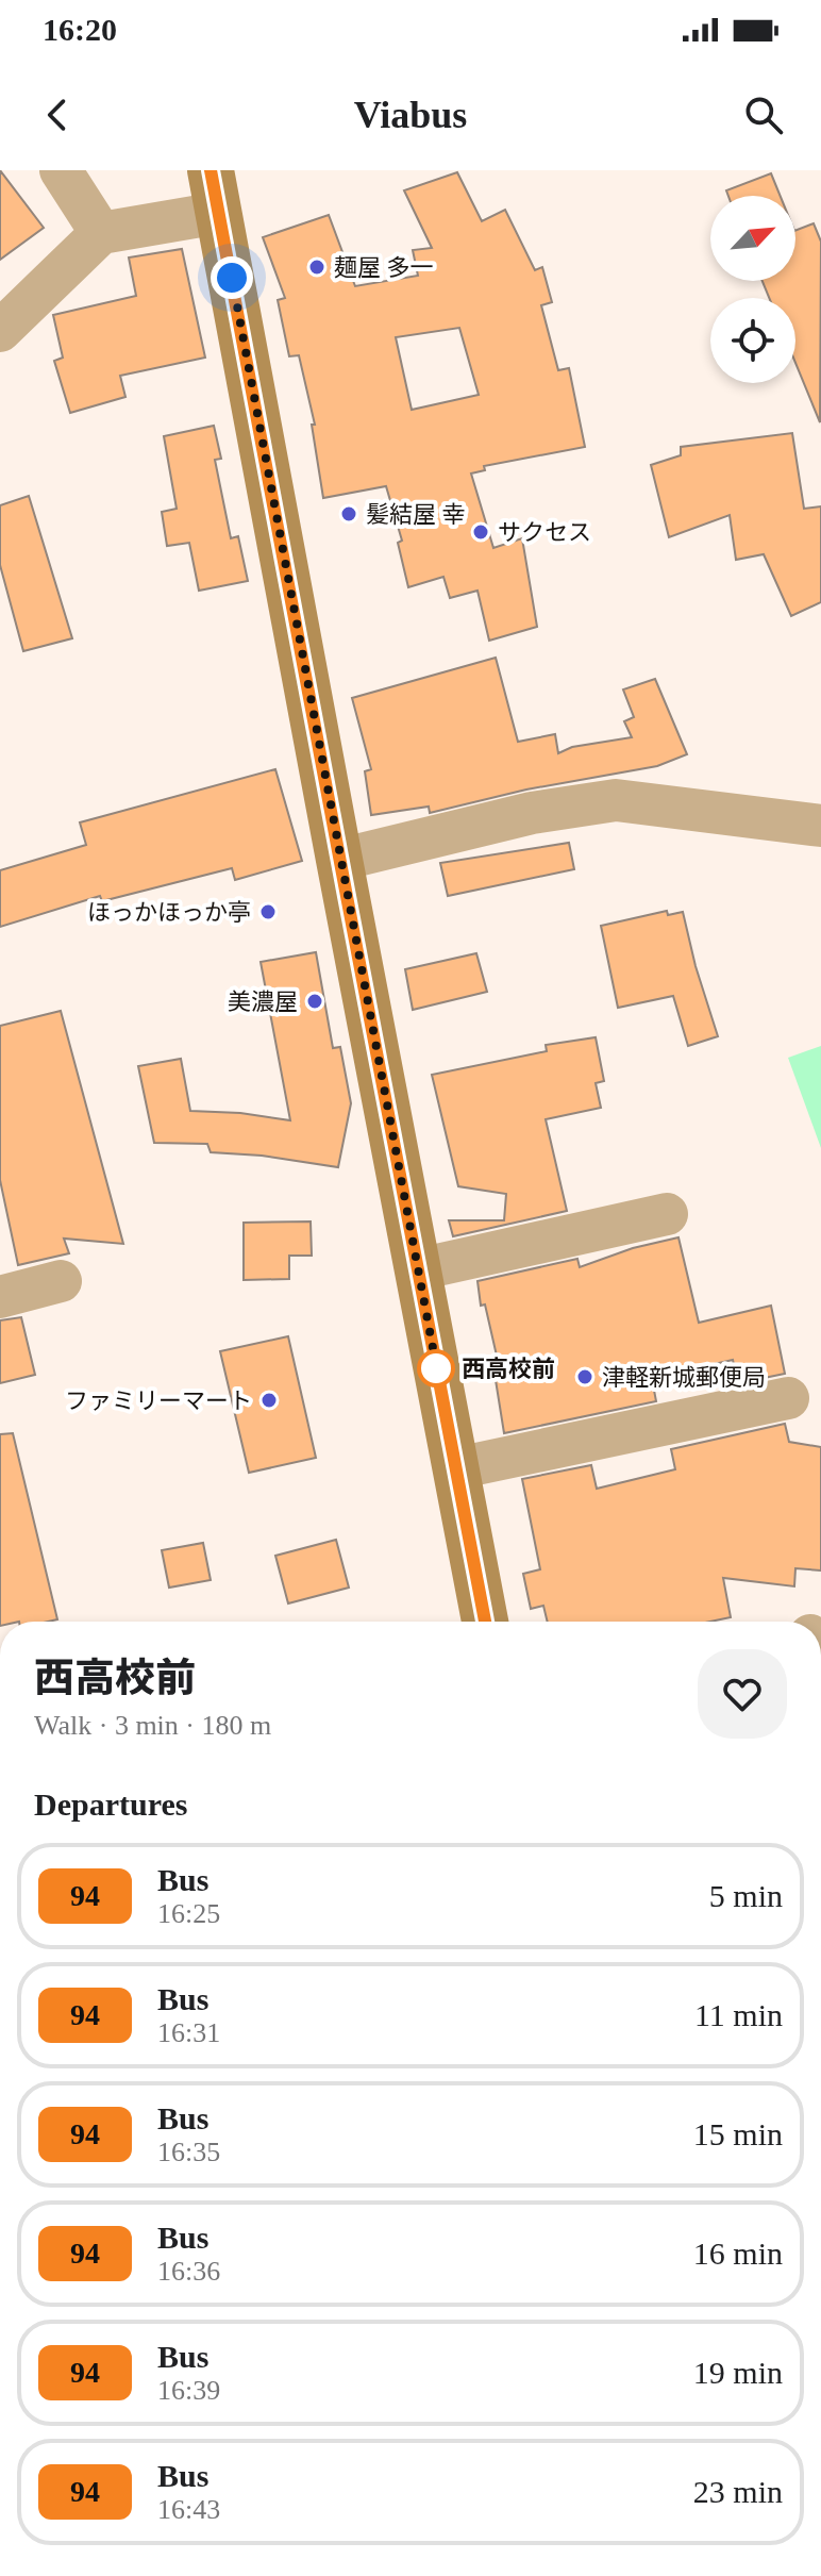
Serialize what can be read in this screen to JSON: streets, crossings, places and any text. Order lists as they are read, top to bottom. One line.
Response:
{"places":["麺屋 多一","髪結屋 幸","サクセス","ほっかほっか亭","美濃屋","西高校前","津軽新城郵便局","ファミリーマート"],"lines":["bus line 94"],"north":"top right","page":{"status":"16:20","header":"Viabus","heading":[["西高校前","Walk · 3 min · 180 m"],"Departures"],"list":[{"mark":"94","name":"Bus","note":"16:25","value":"5 min"},{"mark":"94","name":"Bus","note":"16:31","value":"11 min"},{"mark":"94","name":"Bus","note":"16:35","value":"15 min"},{"mark":"94","name":"Bus","note":"16:36","value":"16 min"},{"mark":"94","name":"Bus","note":"16:39","value":"19 min"},{"mark":"94","name":"Bus","note":"16:43","value":"23 min"}]}}
